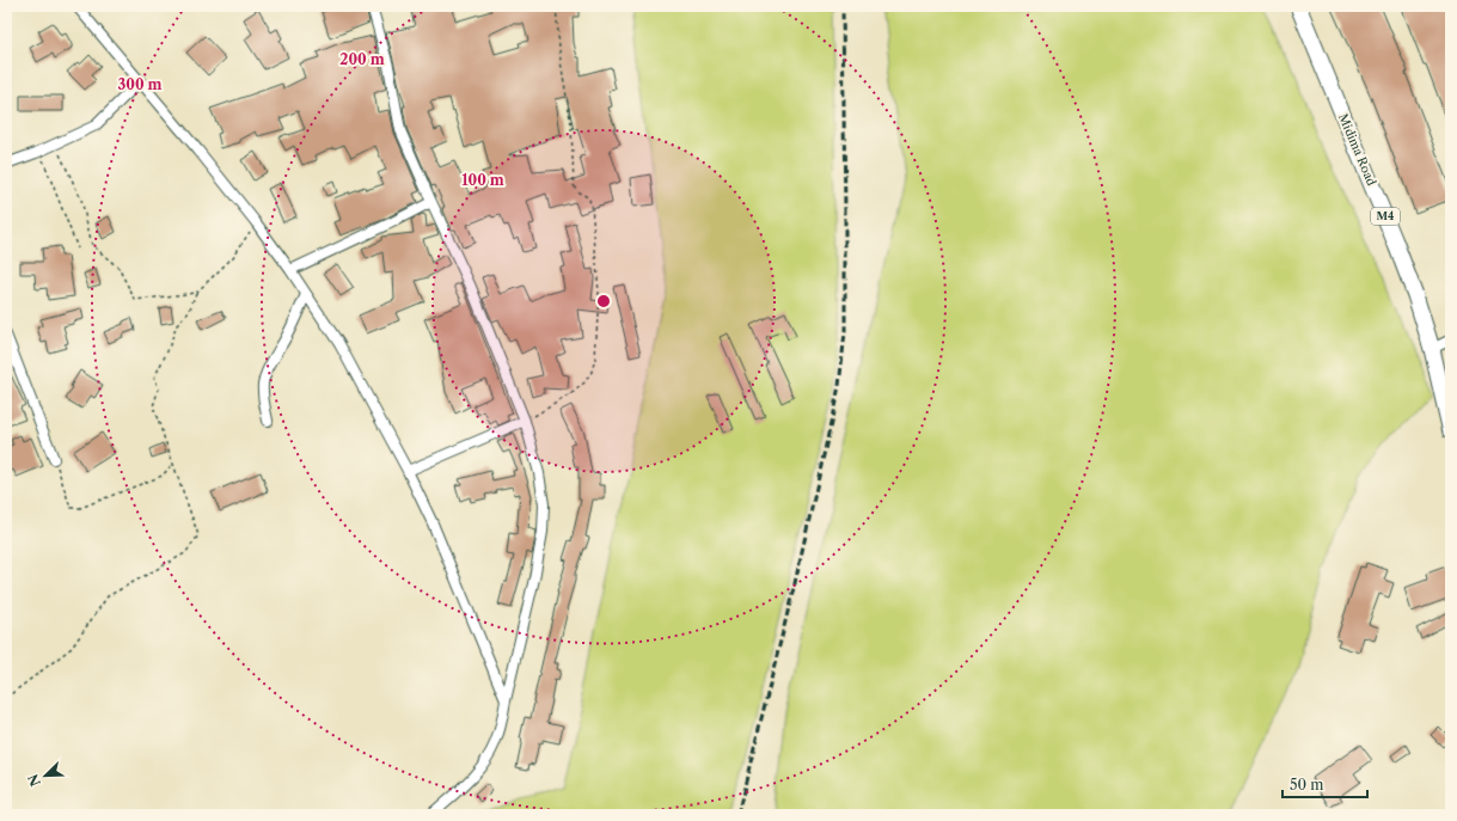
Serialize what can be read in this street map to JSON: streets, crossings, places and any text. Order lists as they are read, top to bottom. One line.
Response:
{"streets":{"main road":["Midima Road","M4"]},"scale_bar":"50 m","north":"bottom left","rings":["200 m","300 m","100 m"]}
